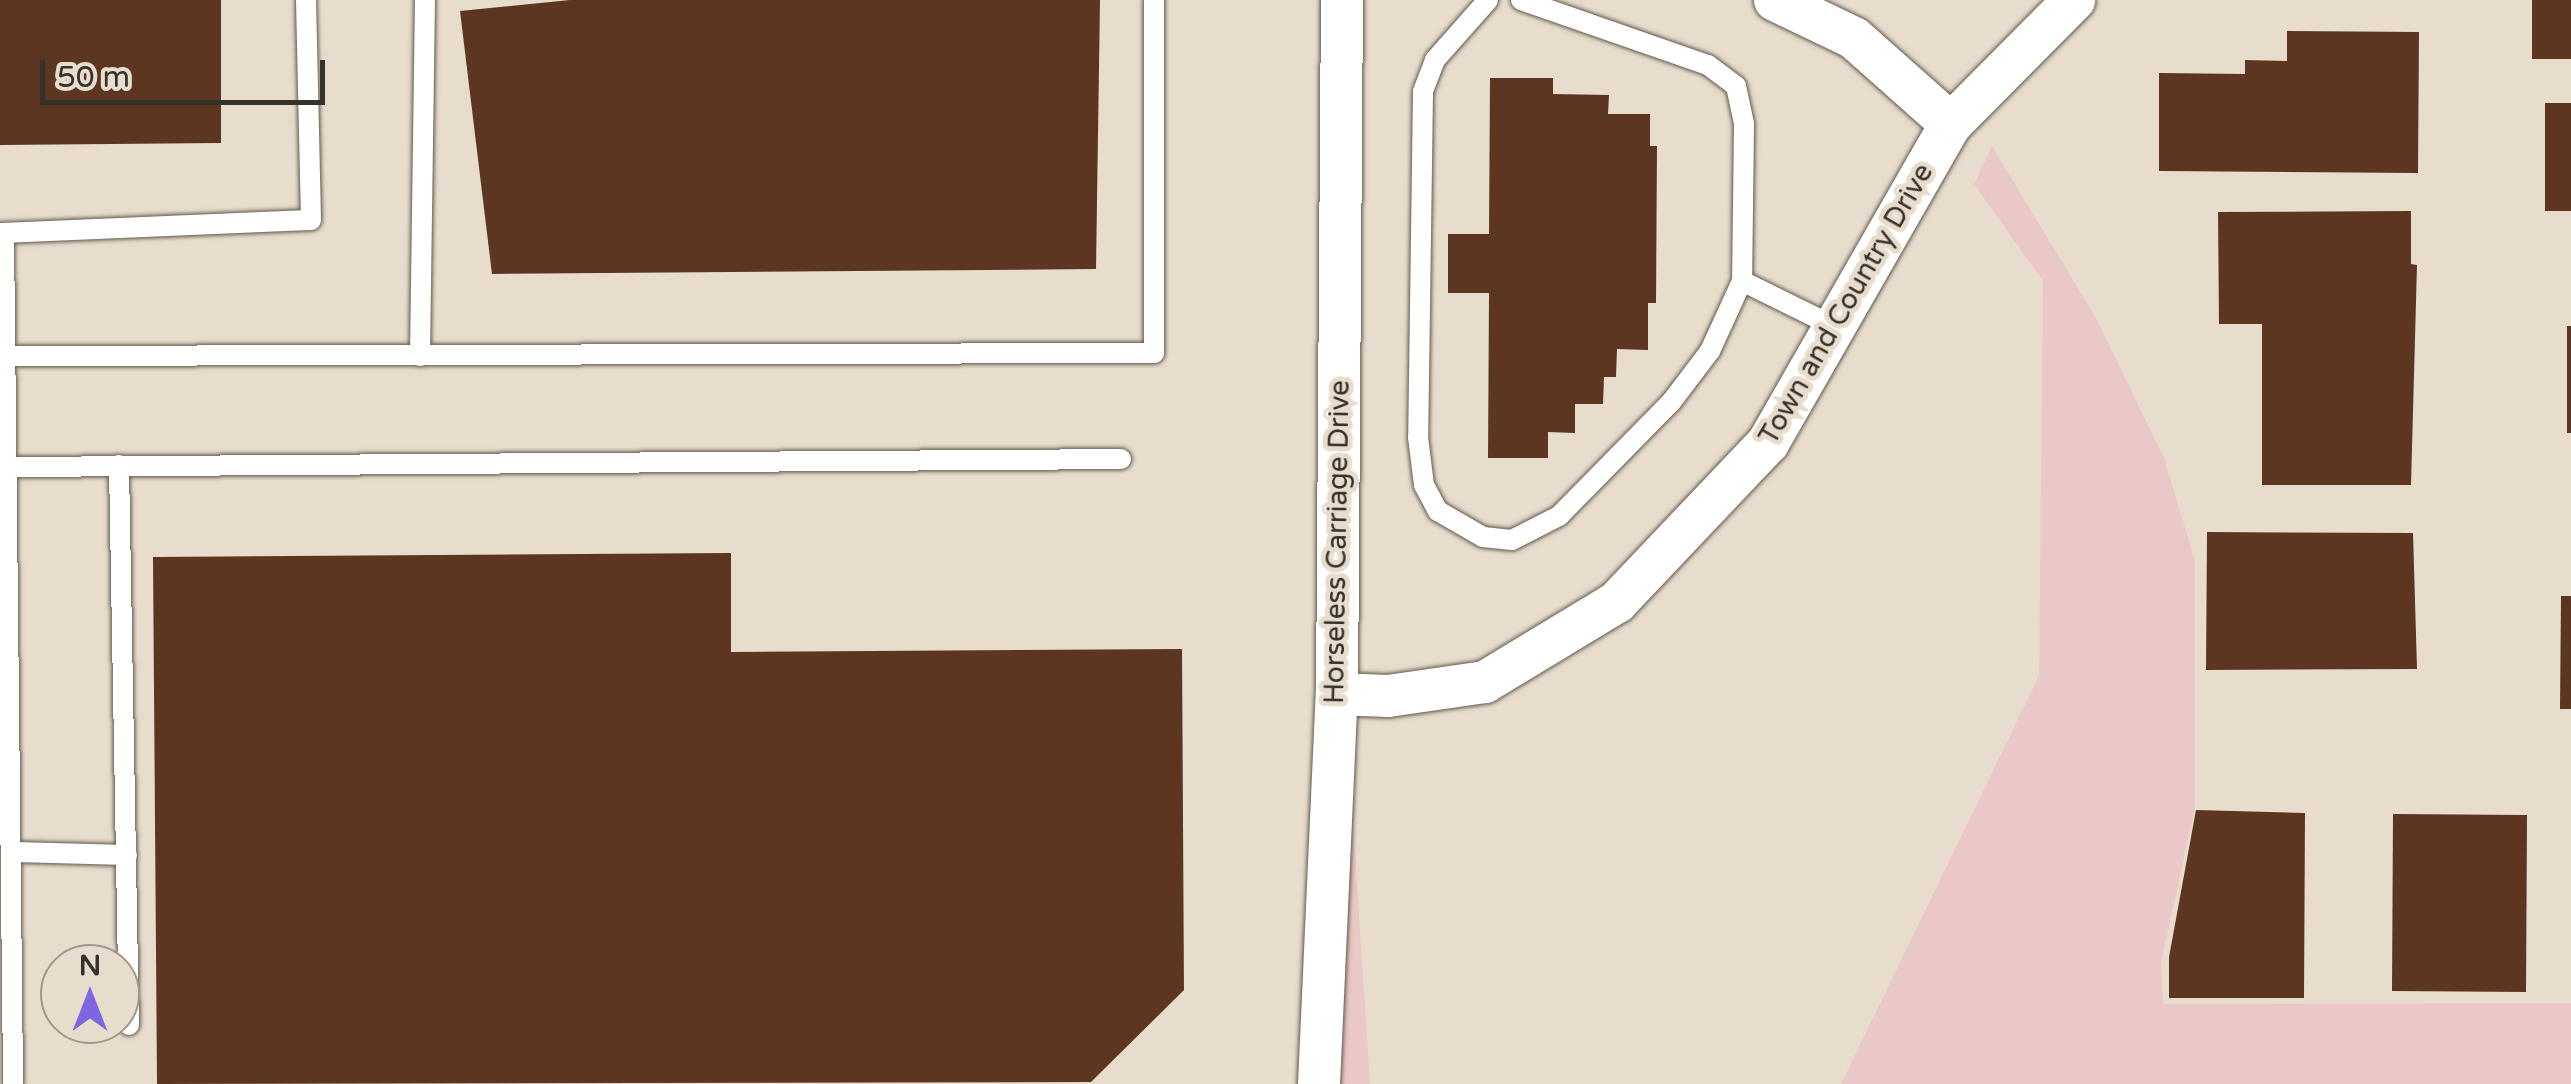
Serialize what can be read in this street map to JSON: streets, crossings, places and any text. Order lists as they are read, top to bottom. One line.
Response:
{"streets":{"street":["Town and Country Drive","Horseless Carriage Drive"]},"crossings":[["Town and Country Drive","Horseless Carriage Drive"]],"scale_bar":"50 m","north":"top"}
